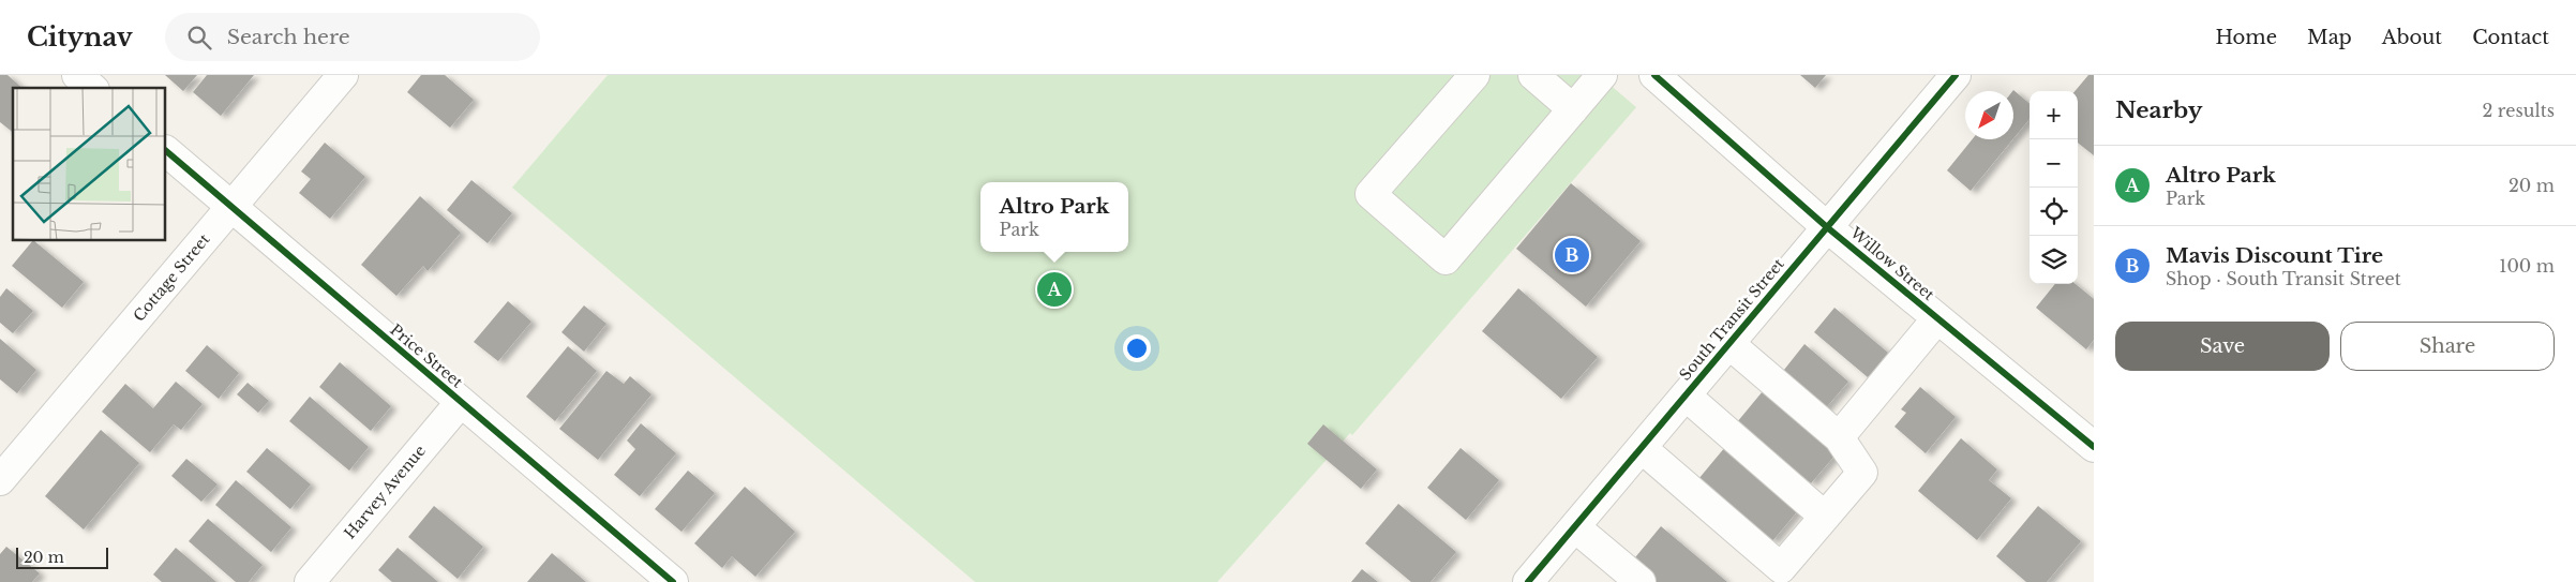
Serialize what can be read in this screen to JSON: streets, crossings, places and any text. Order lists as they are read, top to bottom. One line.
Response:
{"streets":{"main road":["Willow Street","Cottage Street","South Transit Street","Price Street","Harvey Avenue"]},"crossings":[["Willow Street","South Transit Street"],["Cottage Street","Price Street"],["Price Street","Harvey Avenue"]],"scale_bar":"20 m","north":"bottom left","page":{"header":"Citynav","search":"Search here","nav":["Home","Map","About","Contact"],"heading":["Nearby","2 results"],"map_buttons":["+","−"],"list":[{"mark":"A","name":"Altro Park","note":"Park","value":"20 m"},{"mark":"B","name":"Mavis Discount Tire","note":"Shop · South Transit Street","value":"100 m"}],"popup":["Altro Park","Park"],"pins":["B","A"],"buttons":["Save","Share"],"scale":"20 m"}}
